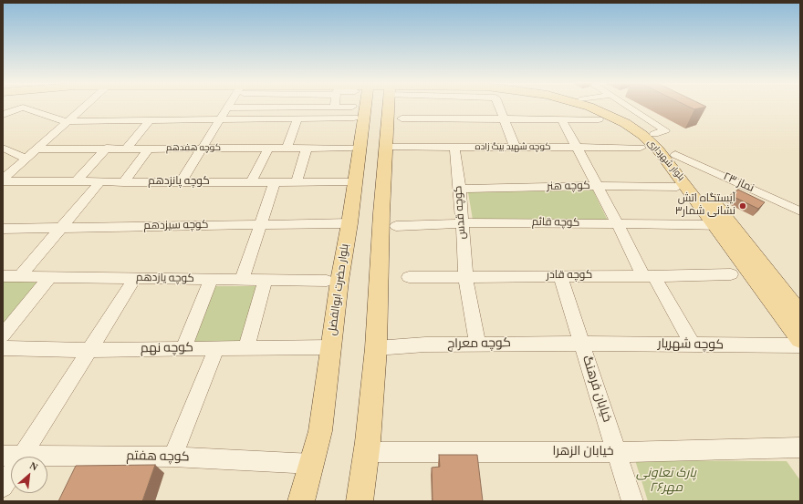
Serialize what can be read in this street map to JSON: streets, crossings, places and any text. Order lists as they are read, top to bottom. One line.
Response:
{"streets":{"main road":["بلوار شهرداری","بلوار حضرت ابوالفضل"],"street":["کوچه شهید بیگ زاده","کوچه هفدهم","کوچه پانزدهم","نماز ۲۳","کوچه هنر","کوچه قدس","کوچه قائم","کوچه سیزدهم","کوچه قادر","کوچه یازدهم","کوچه معراج","کوچه شهریار","کوچه نهم","خیابان فرهنگ","خیابان الزهرا","کوچه هفتم"]},"crossings":[["کوچه شهید بیگ زاده","کوچه قدس"],["بلوار شهرداری","نماز ۲۳"],["بلوار شهرداری","کوچه قائم"],["کوچه پانزدهم","بلوار حضرت ابوالفضل"],["کوچه هنر","کوچه قدس"],["کوچه قدس","کوچه قائم"],["کوچه قدس","کوچه قادر"],["کوچه قدس","کوچه معراج"],["کوچه سیزدهم","بلوار حضرت ابوالفضل"],["کوچه قادر","خیابان فرهنگ"],["بلوار حضرت ابوالفضل","کوچه نهم"],["بلوار حضرت ابوالفضل","کوچه هفتم"],["کوچه معراج","کوچه شهریار"],["کوچه معراج","خیابان فرهنگ"],["کوچه شهریار","خیابان فرهنگ"],["خیابان فرهنگ","خیابان الزهرا"]],"parks":["پارک تعاونی مهر۲۶"],"places":["آیستگاه اتش نشانی شمار۳"],"north":"top right"}
